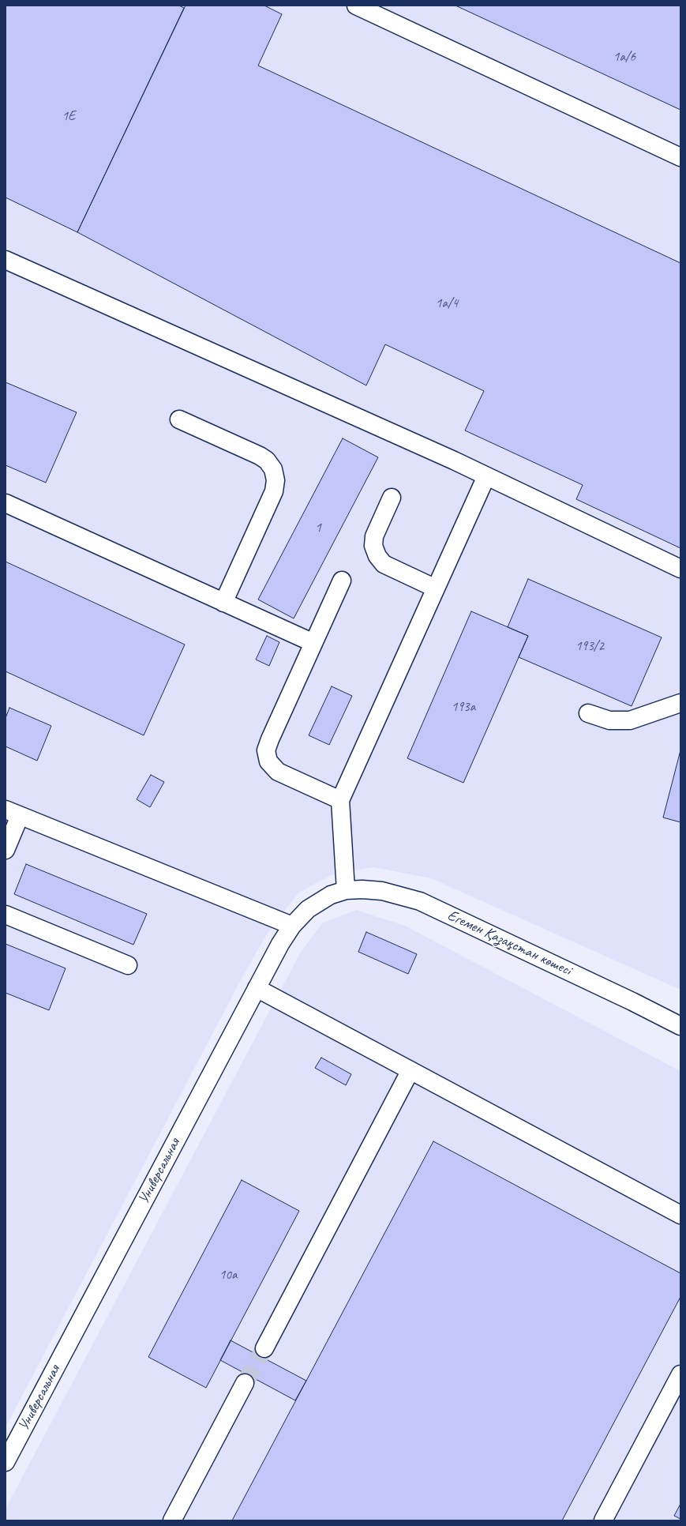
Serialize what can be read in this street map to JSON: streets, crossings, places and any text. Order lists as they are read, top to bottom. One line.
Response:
{"streets":{"street":["Егемен Қазақстан көшесі","Универсальная"]},"crossings":[["Егемен Қазақстан көшесі","Универсальная"]],"house_numbers":["1а/6","1Е","1а/4","1","193/2","193а","10а"]}
